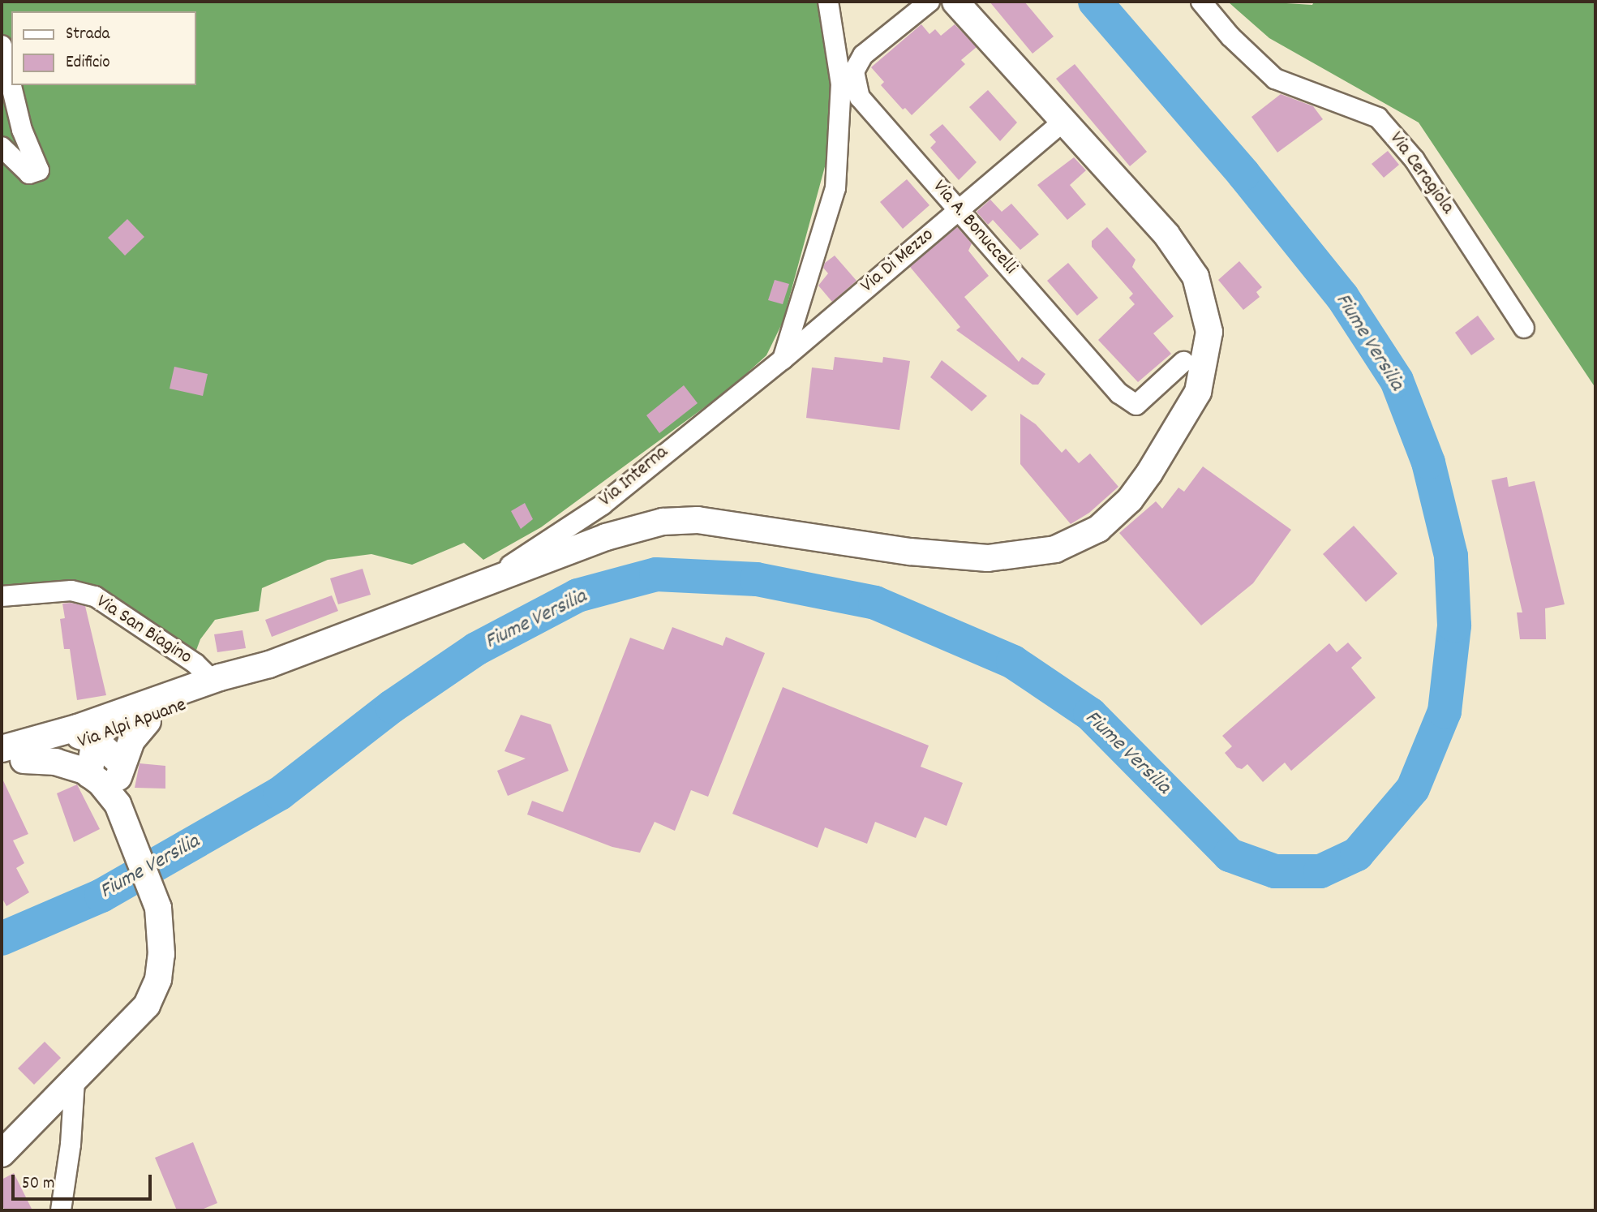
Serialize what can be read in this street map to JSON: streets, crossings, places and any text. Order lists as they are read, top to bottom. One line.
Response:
{"streets":{"main road":["Via Alpi Apuane"],"street":["Via Ceragiola","Via A. Bonuccelli","Via Di Mezzo","Via Interna","Via San Biagino"]},"crossings":[["Via A. Bonuccelli","Via Di Mezzo"],["Via Di Mezzo","Via Interna"]],"water":["Fiume Versilia"],"legend":["Strada","Edificio"],"scale_bar":"50 m"}
